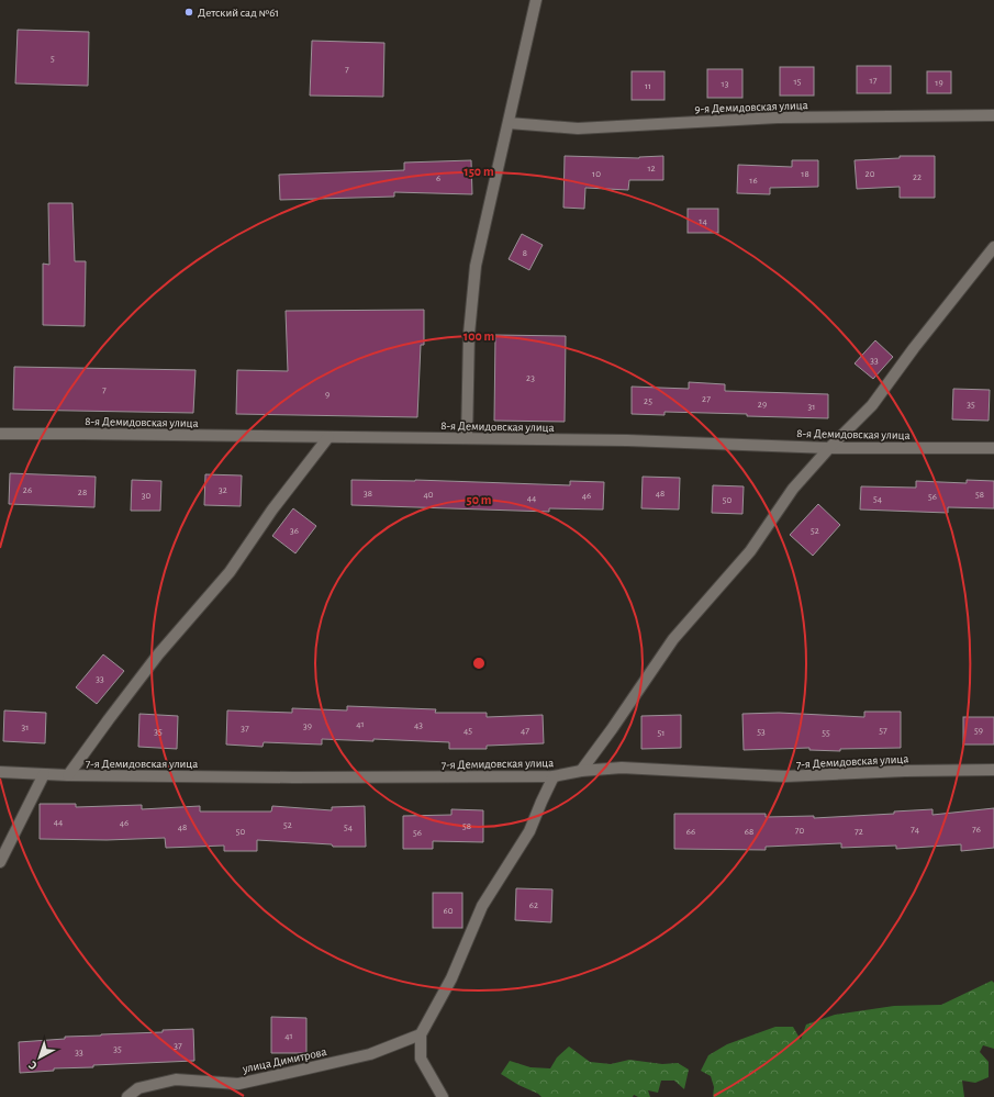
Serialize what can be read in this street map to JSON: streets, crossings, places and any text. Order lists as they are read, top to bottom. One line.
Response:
{"streets":{"street":["9-я Демидовская улица","8-я Демидовская улица","7-я Демидовская улица","улица Димитрова"]},"places":["Детский сад №61"],"house_numbers":["5","7","17","15","19","13","11","12","10","18","20","22","6","16","14","8","33","23","7","9","27","25","29","35","31","26","32","28","38","48","40","58","30","46","56","44","54","50","36","52","33","41","43","39","31","37","45","47","57","59","35","53","51","55","44","46","52","58","48","54","74","76","70","50","66","68","72","56","62","60","41","37","35","33"],"north":"bottom left","rings":["150 m","100 m","50 m"]}
